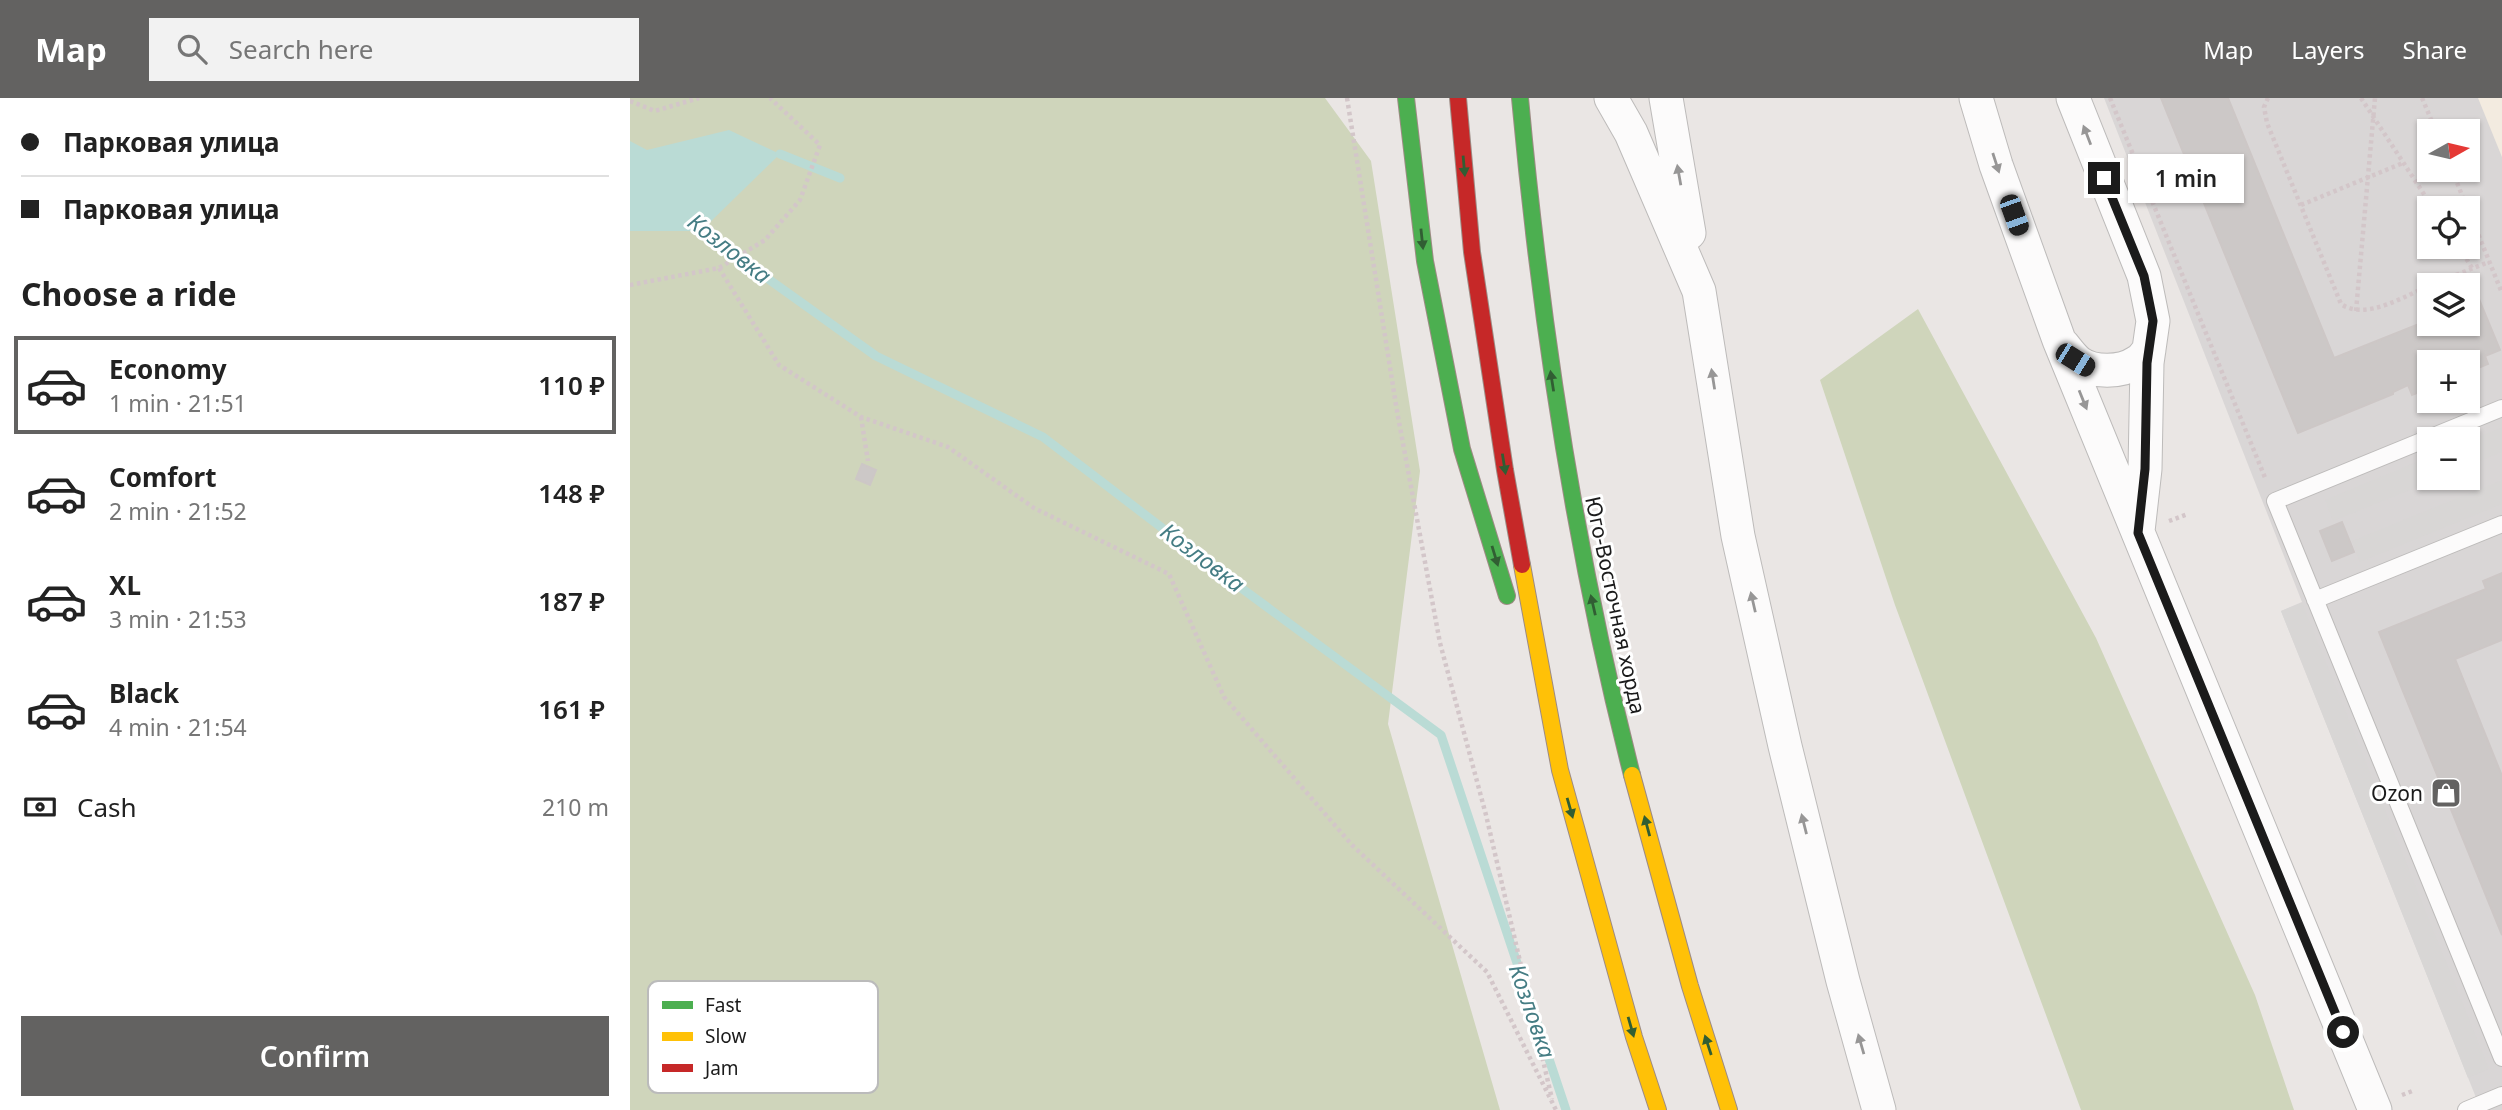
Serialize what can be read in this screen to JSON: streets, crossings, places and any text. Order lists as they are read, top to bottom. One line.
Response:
{"streets":{"main road":["Юго-Восточная хорда"]},"water":["Козловка"],"places":{"shop":["Ozon"]},"legend":["Fast","Slow","Jam"],"north":"right","page":{"header":"Map","search":"Search here","nav":["Map","Layers","Share"],"banner":["Парковая улица","Парковая улица"],"map_buttons":["+","−"],"bubble":"1 min","heading":"Choose a ride","list":[{"name":"Economy","note":"1 min · 21:51","value":"110 ₽"},{"name":"Comfort","note":"2 min · 21:52","value":"148 ₽"},{"name":"XL","note":"3 min · 21:53","value":"187 ₽"},{"name":"Black","note":"4 min · 21:54","value":"161 ₽"}],"pay":["Cash","210 m"],"buttons":"Confirm"}}
